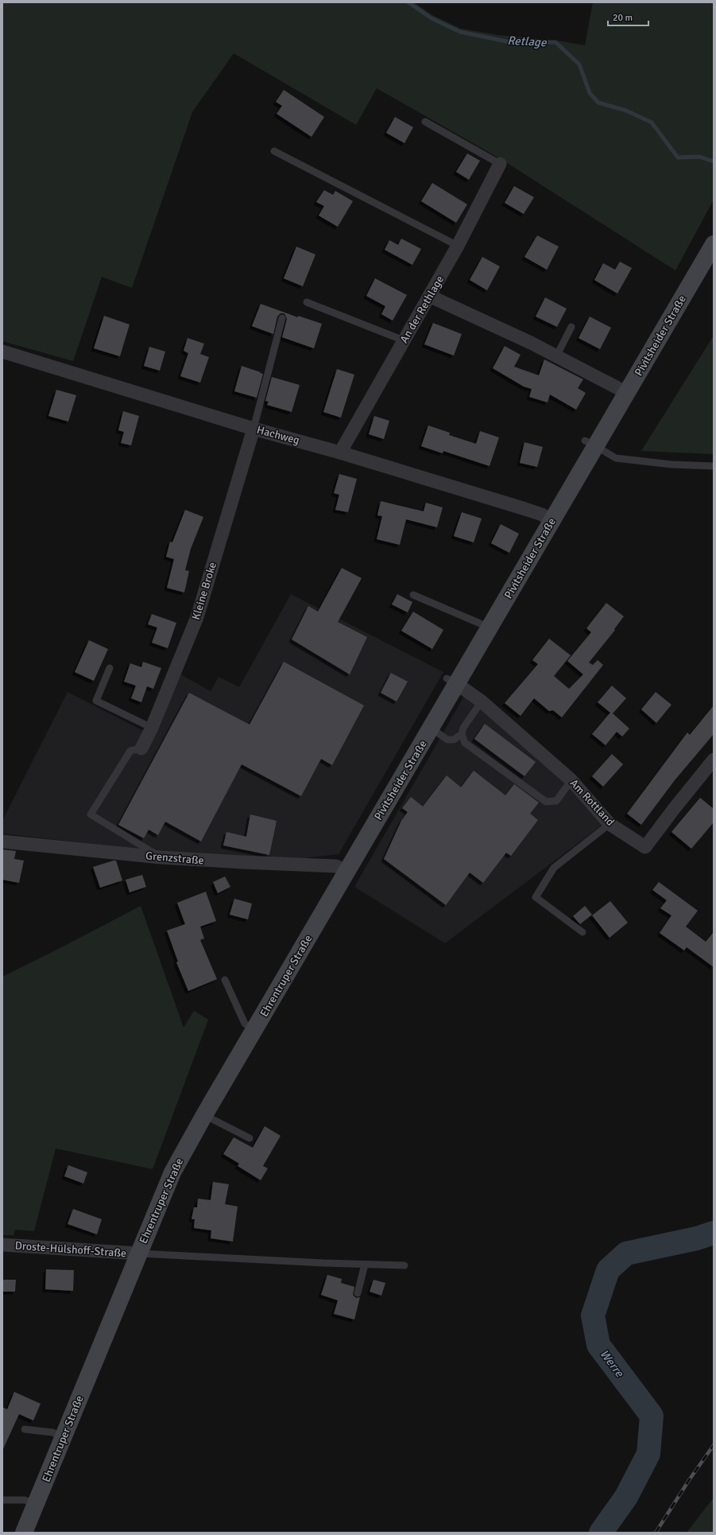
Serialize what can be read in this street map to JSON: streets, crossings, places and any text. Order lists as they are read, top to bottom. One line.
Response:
{"streets":{"main road":["Pivitsheider Straße","Ehrentruper Straße"],"street":["An der Rethlage","Hachweg","Kleine Broke","Am Rottland","Grenzstraße","Droste-Hülshoff-Straße"]},"crossings":[["An der Rethlage","Hachweg"],["Pivitsheider Straße","Hachweg"],["Pivitsheider Straße","Am Rottland"],["Pivitsheider Straße","Grenzstraße"],["Pivitsheider Straße","Ehrentruper Straße"],["Hachweg","Kleine Broke"],["Grenzstraße","Ehrentruper Straße"],["Ehrentruper Straße","Droste-Hülshoff-Straße"]],"water":["Retlage","Werre"],"scale_bar":"20 m"}
